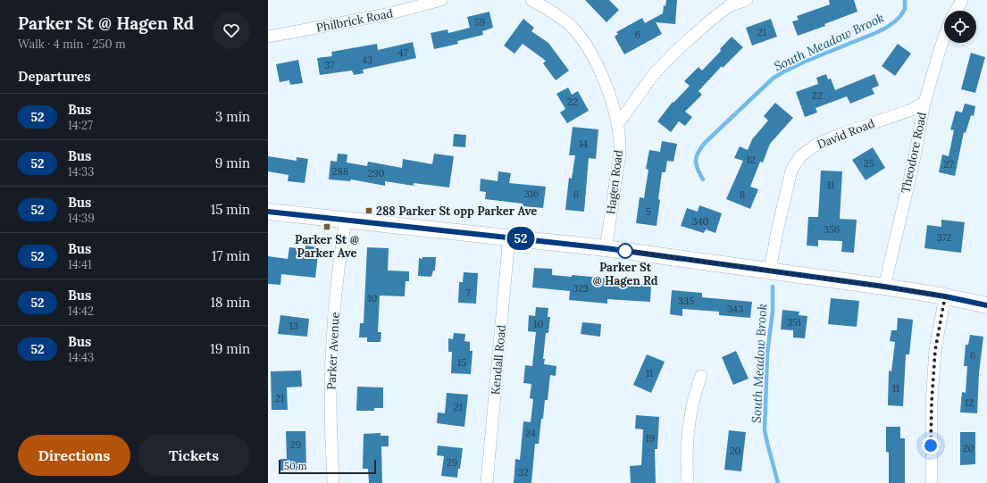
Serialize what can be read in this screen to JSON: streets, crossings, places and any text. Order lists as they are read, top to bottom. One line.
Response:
{"streets":{"street":["Philbrick Road","David Road","Theodore Road","Hagen Road","Parker Avenue","Kendall Road"]},"crossings":[["David Road","Theodore Road"]],"water":["South Meadow Brook"],"places":{"transit":["288 Parker St opp Parker Ave","Parker St @ Parker Ave"],"other":["Parker St @ Hagen Rd"]},"lines":["bus line 52"],"house_numbers":["59","21","6","47","43","37","22","22","14","12","25","27","288","290","11","316","6","8","5","340","356","372","323","7","10","335","343","351","10","13","6","15","11","11","21","12","21","24","19","29","20","20","29","32"],"scale_bar":"50 m","page":{"heading":[["Parker St @ Hagen Rd","Walk · 4 min · 250 m"],"Departures"],"on_map":"52","list":[{"mark":"52","name":"Bus","note":"14:27","value":"3 min"},{"mark":"52","name":"Bus","note":"14:33","value":"9 min"},{"mark":"52","name":"Bus","note":"14:39","value":"15 min"},{"mark":"52","name":"Bus","note":"14:41","value":"17 min"},{"mark":"52","name":"Bus","note":"14:42","value":"18 min"},{"mark":"52","name":"Bus","note":"14:43","value":"19 min"}],"buttons":["Directions","Tickets"],"scale":"50 m"}}
